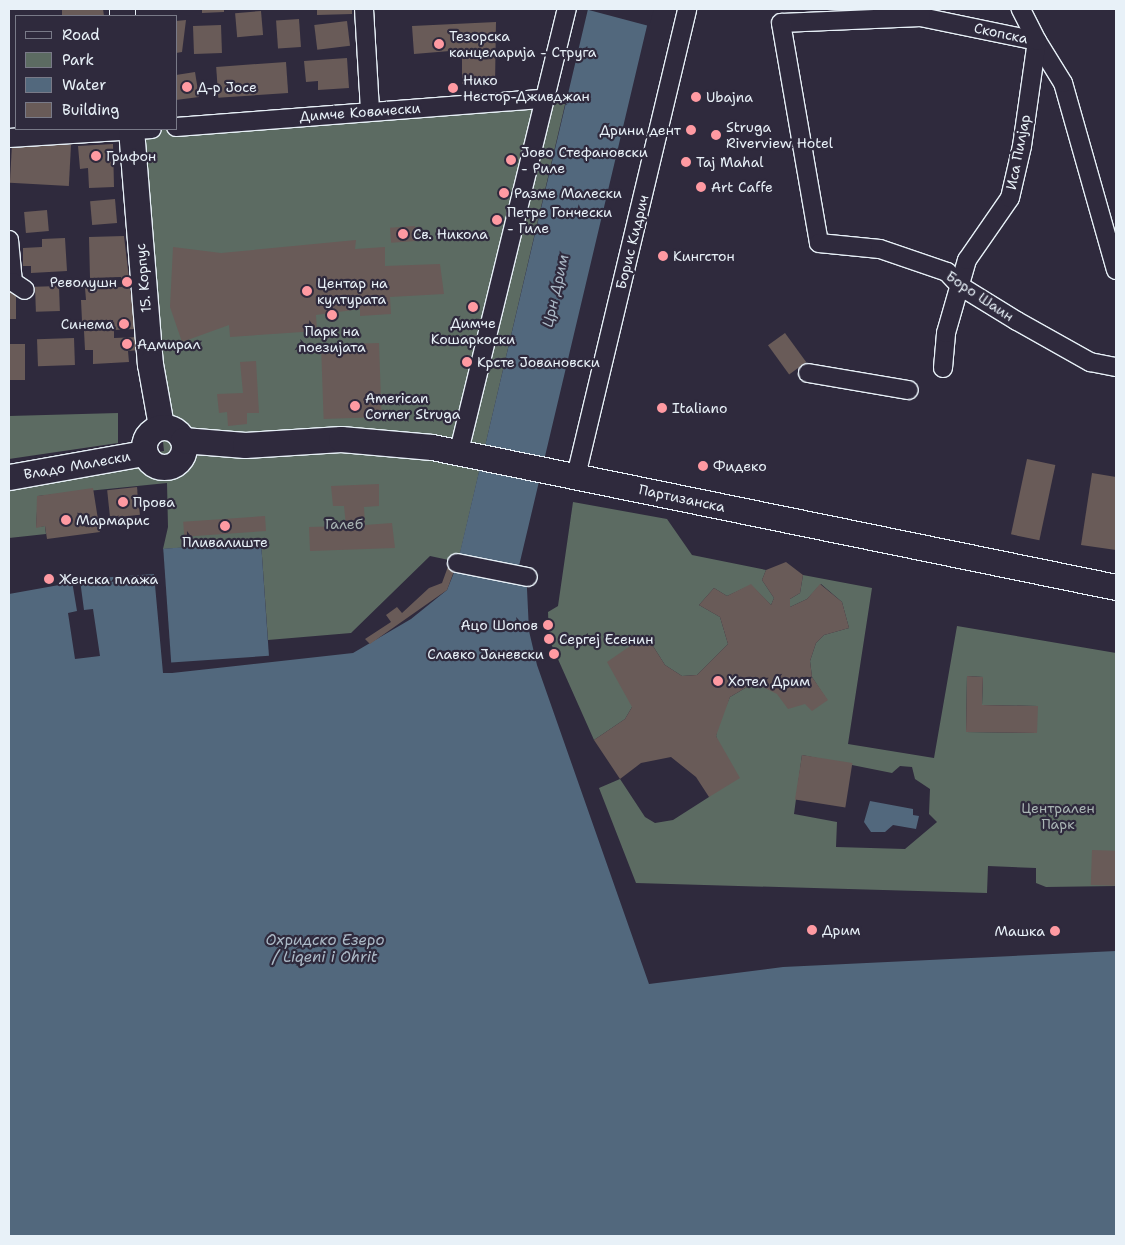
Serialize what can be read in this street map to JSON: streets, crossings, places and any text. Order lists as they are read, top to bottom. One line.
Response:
{"streets":{"main road":["15. Корпус","Владо Малески","Партизанска"],"street":["Скопска","Димче Ковачески","Иса Пилјар","Борис Кидрич","Боро Шаин"]},"crossings":[["Скопска","Иса Пилјар"],["Скопска","Боро Шаин"],["Иса Пилјар","Боро Шаин"],["Борис Кидрич","Партизанска"],["15. Корпус","Владо Малески"],["15. Корпус","Партизанска"],["Владо Малески","Партизанска"]],"water":["Црн Дрим","Охридско Езеро / Liqeni i Ohrit"],"parks":["Галеб","Централен Парк"],"places":["Тезорска канцеларија - Струга","Д-р Јосе","Нико Нестор-Дживджан","Ubajna","Дрини дент","Struga Riverview Hotel","Грифон","Јово Стефановски - Риле","Taj Mahal","Art Caffe","Разме Малески","Петре Гончески - Гиле","Св. Никола","Кингстон","Револушн","Центар на културата","Димче Кошаркоски","Парк на поезијата","Синема","Адмирал","Крсте Јовановски","American Corner Struga","Italiano","Фидеко","Прова","Мармарис","Пливалиште","Женска плажа","Ацо Шопов","Сергеј Есенин","Славко Јаневски","Хотел Дрим","Дрим","Машка"],"legend":["Road","Park","Water","Building"]}
